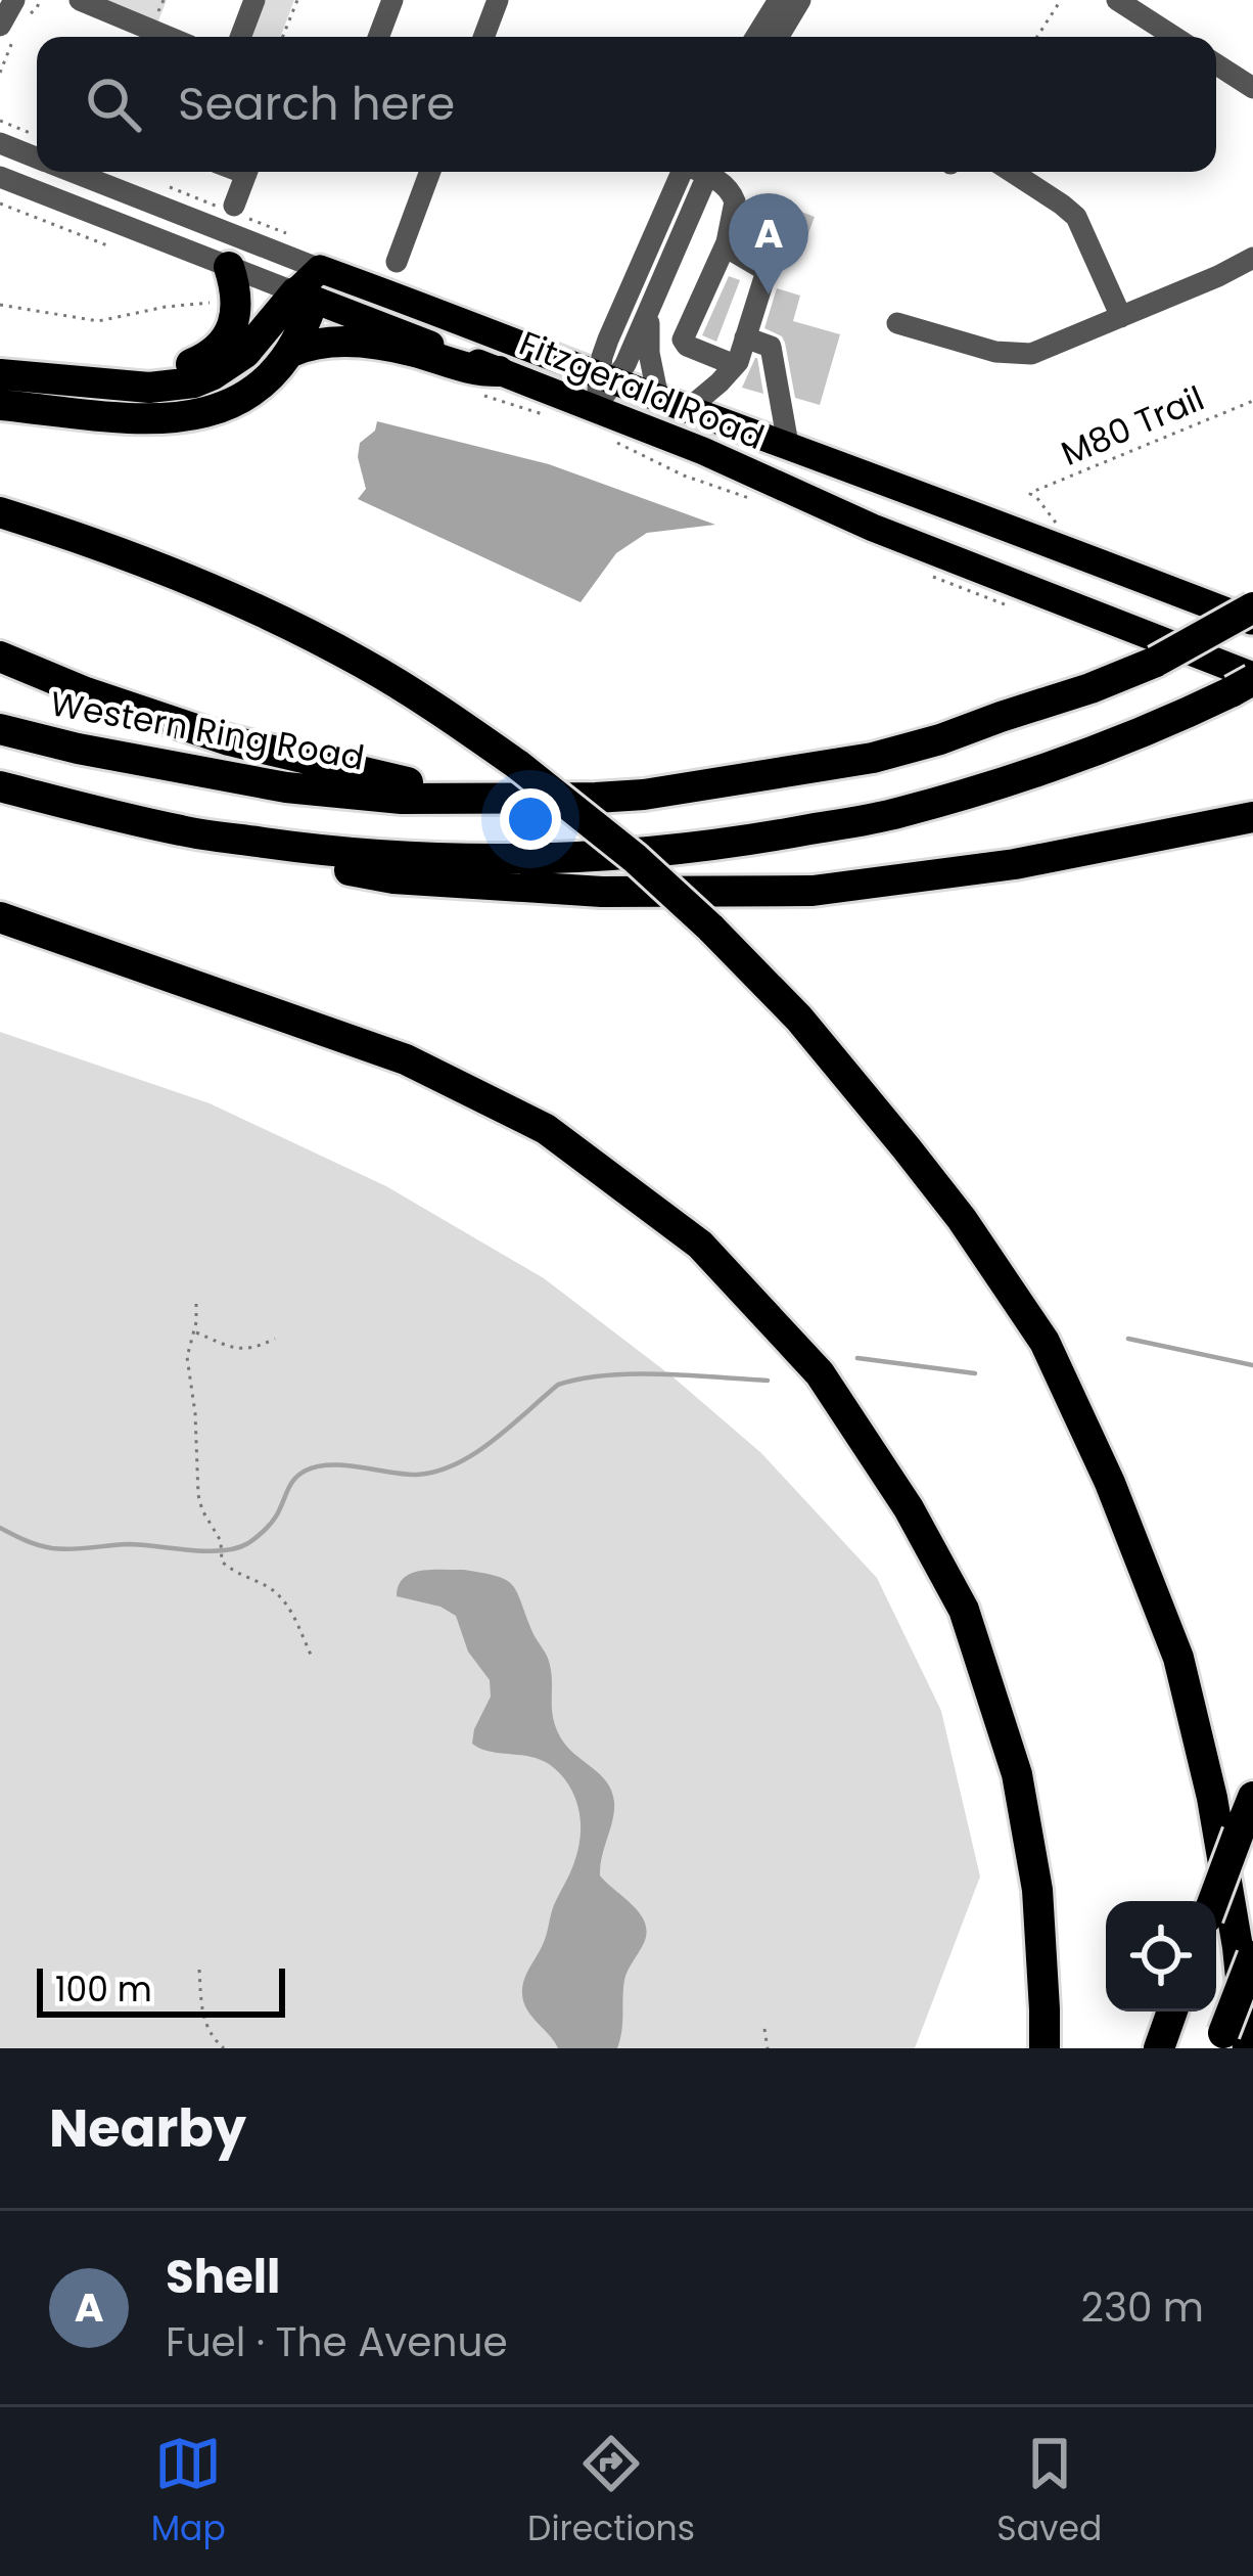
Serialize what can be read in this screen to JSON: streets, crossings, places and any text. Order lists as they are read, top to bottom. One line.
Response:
{"streets":{"highway":["Western Ring Road"],"main road":["Fitzgerald Road"],"path":["M80 Trail"]},"scale_bar":"100 m","page":{"search":"Search here","pins":"A","scale":"100 m","heading":"Nearby","list":[{"mark":"A","name":"Shell","note":"Fuel · The Avenue","value":"230 m"}],"nav":["Map","Directions","Saved"]}}
